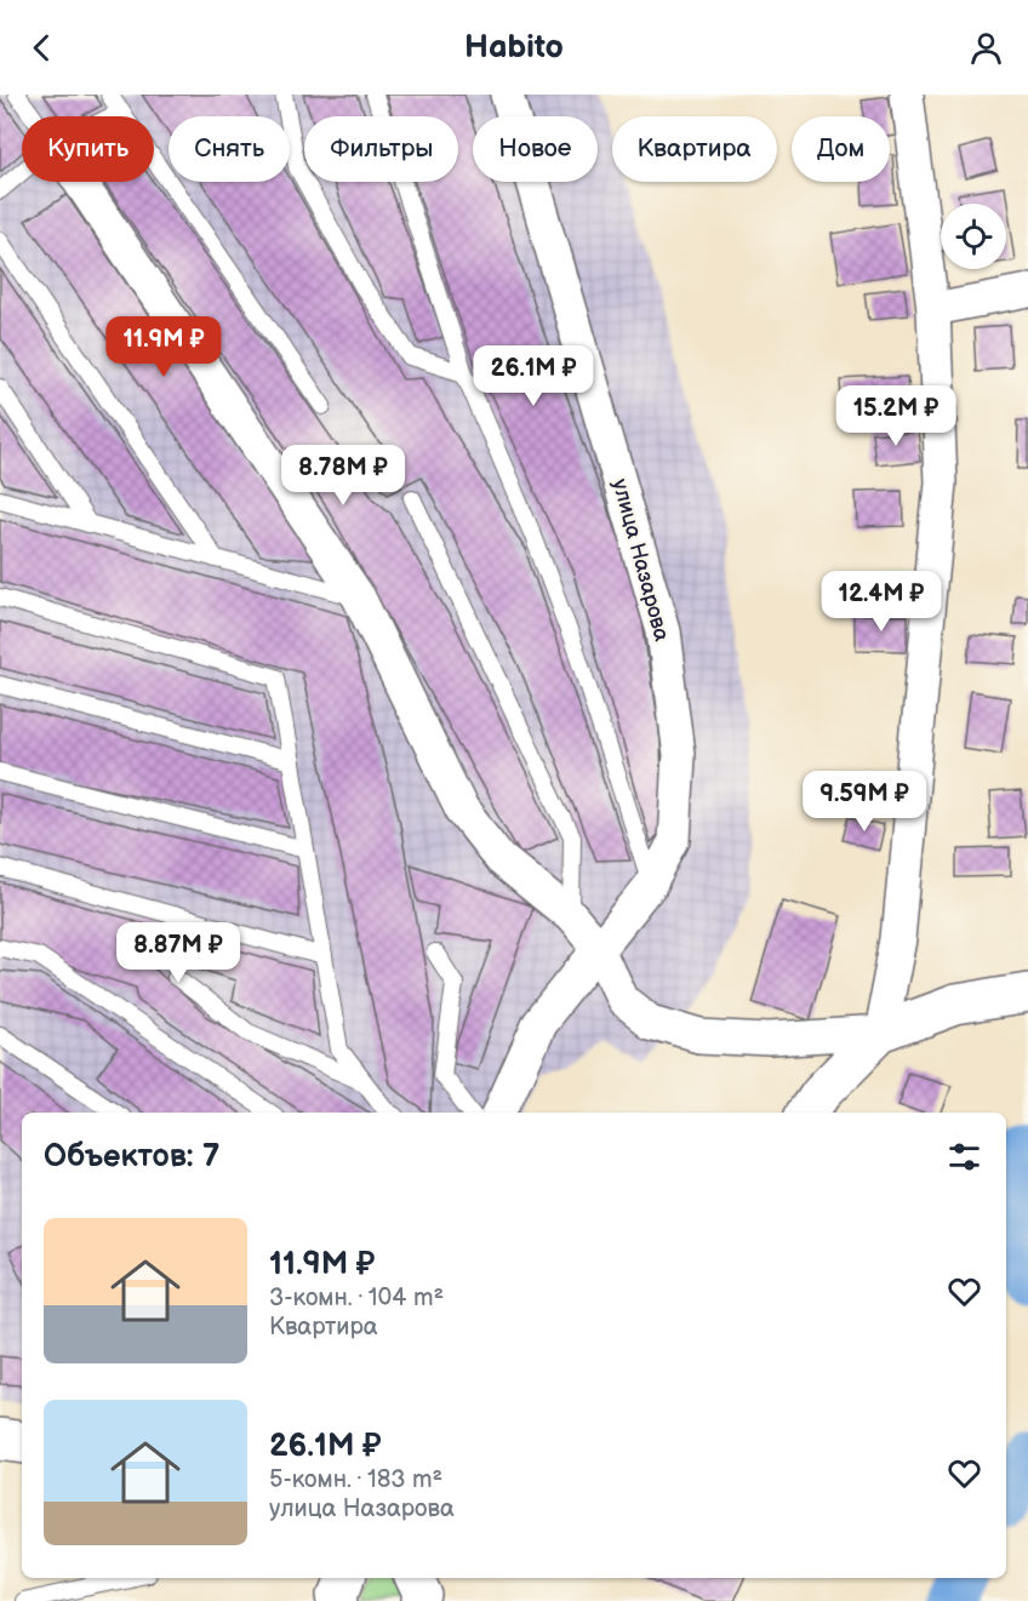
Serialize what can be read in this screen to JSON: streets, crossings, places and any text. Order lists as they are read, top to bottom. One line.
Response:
{"streets":{"street":["улица Назарова"]},"page":{"header":"Habito","chip":["Купить","Снять","Фильтры","Новое","Квартира","Дом"],"price":["11.9M ₽","26.1M ₽","15.2M ₽","8.78M ₽","12.4M ₽","9.59M ₽","8.87M ₽"],"heading":"Объектов: 7","list":[{"name":"11.9M ₽","note":"3-комн. · 104 m² · Квартира"},{"name":"26.1M ₽","note":"5-комн. · 183 m² · улица Назарова"}]}}
